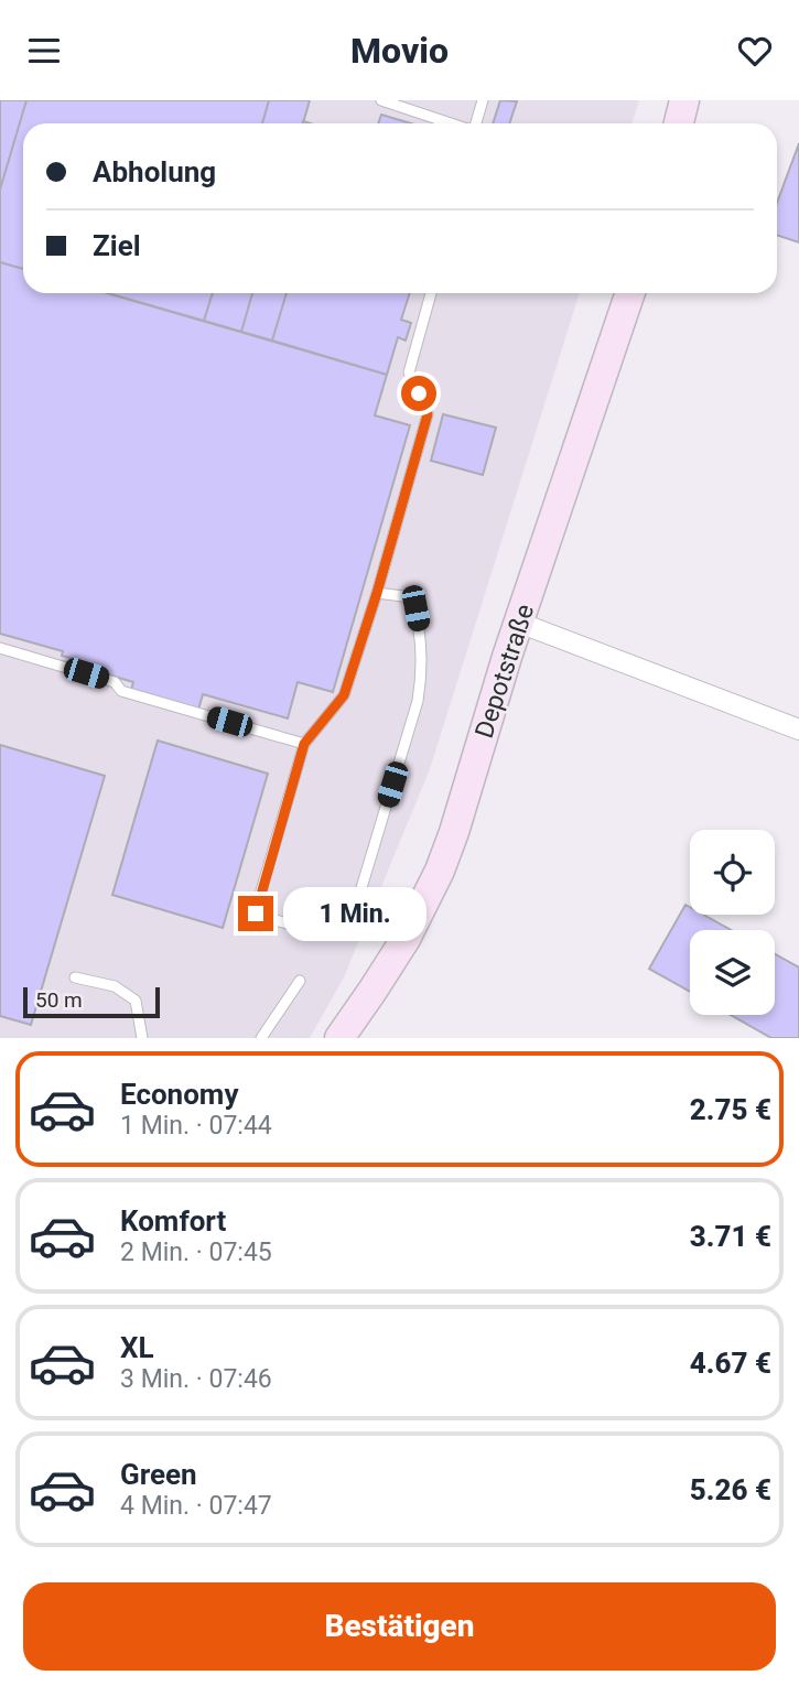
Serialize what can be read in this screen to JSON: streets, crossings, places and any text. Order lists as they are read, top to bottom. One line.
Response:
{"streets":{"main road":["Depotstraße"]},"scale_bar":"50 m","page":{"header":"Movio","banner":["Abholung","Ziel"],"bubble":"1 Min.","scale":"50 m","list":[{"name":"Economy","note":"1 Min. · 07:44","value":"2.75 €"},{"name":"Komfort","note":"2 Min. · 07:45","value":"3.71 €"},{"name":"XL","note":"3 Min. · 07:46","value":"4.67 €"},{"name":"Green","note":"4 Min. · 07:47","value":"5.26 €"}],"buttons":"Bestätigen"}}
